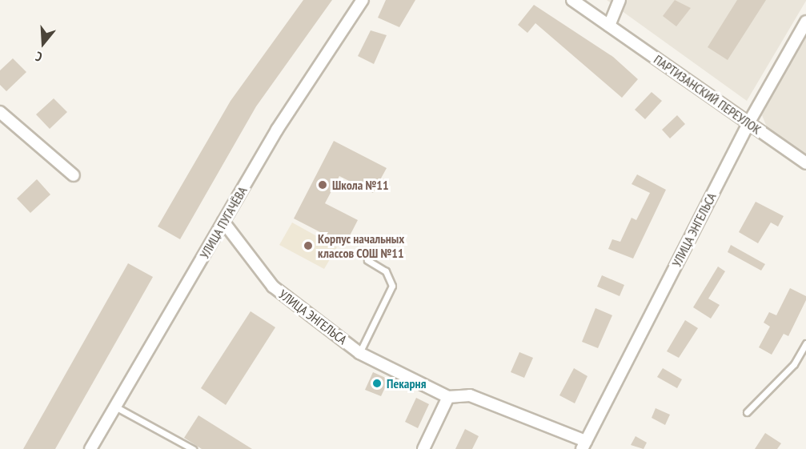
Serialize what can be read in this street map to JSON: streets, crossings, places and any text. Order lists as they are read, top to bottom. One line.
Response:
{"streets":{"street":["ПАРТИЗАНСКИЙ ПЕРЕУЛОК","УЛИЦА ПУГАЧЁВА","УЛИЦА ЭНГЕЛЬСА"]},"crossings":[["ПАРТИЗАНСКИЙ ПЕРЕУЛОК","УЛИЦА ЭНГЕЛЬСА"],["УЛИЦА ПУГАЧЁВА","УЛИЦА ЭНГЕЛЬСА"]],"places":["Школа №11","Корпус начальных классов СОШ №11","Пекарня"],"north":"bottom"}
